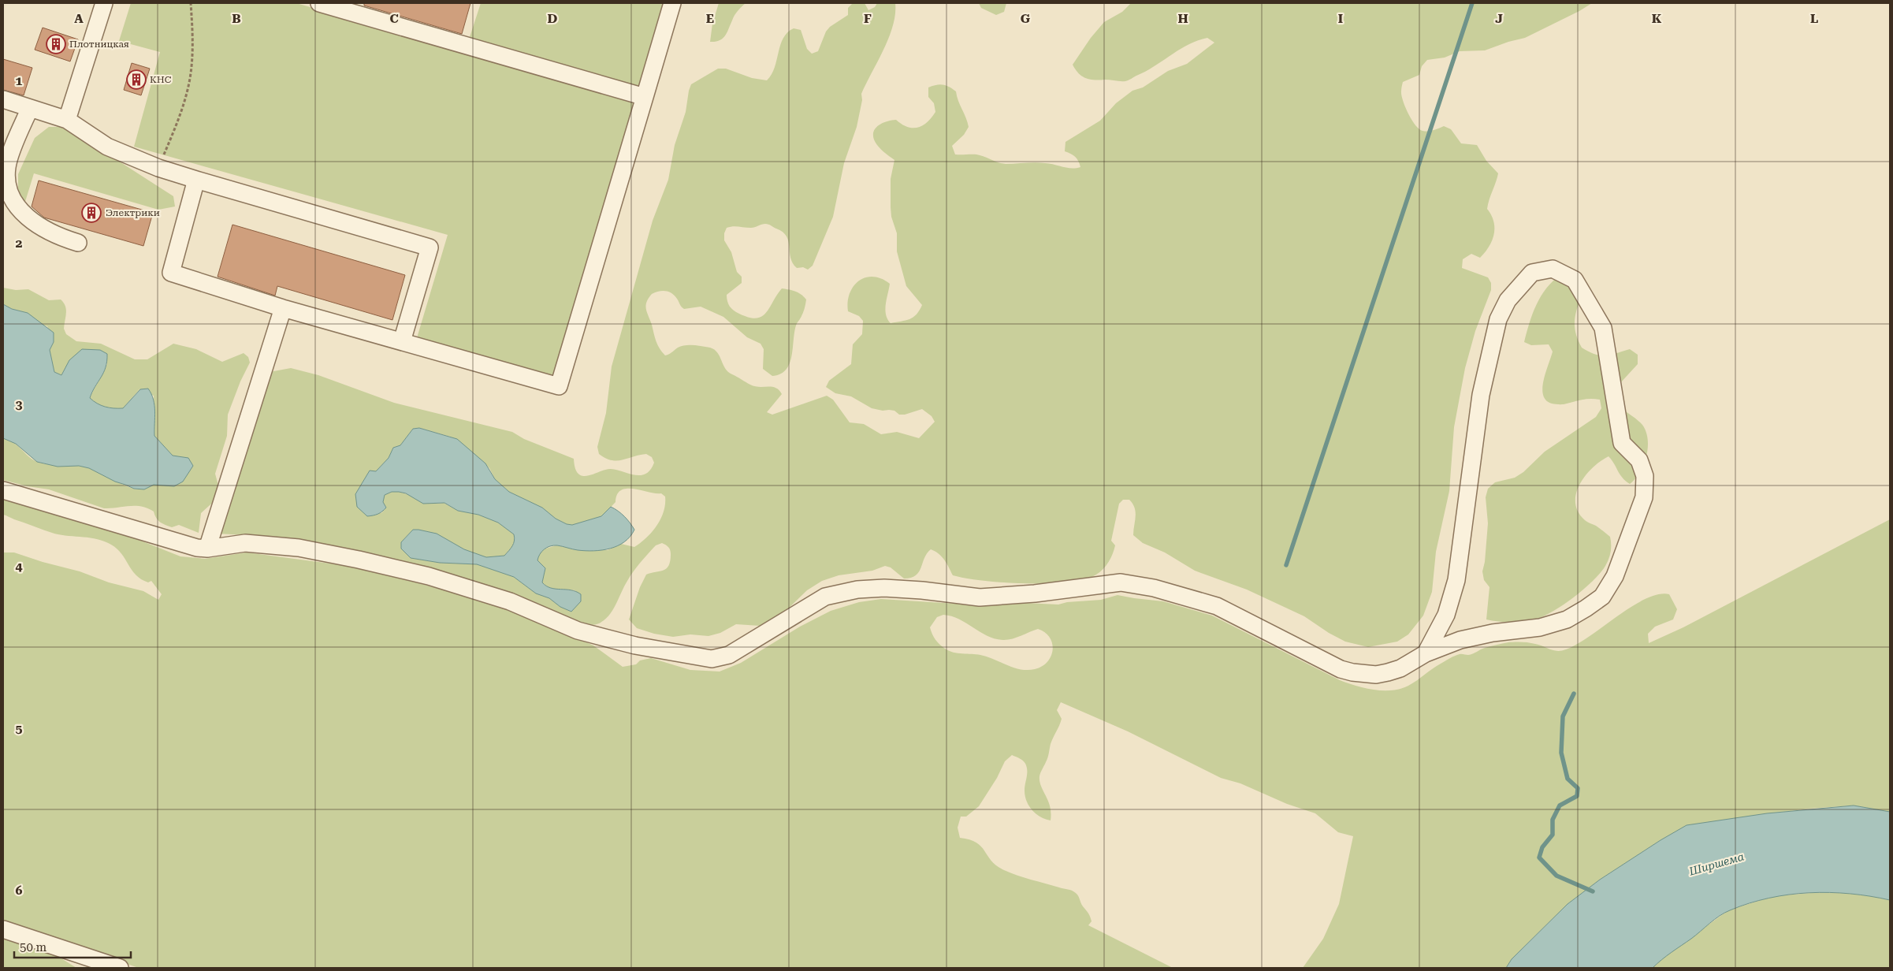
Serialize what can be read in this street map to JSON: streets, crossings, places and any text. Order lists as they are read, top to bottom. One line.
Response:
{"water":["Ширшема"],"places":{"building":["Плотницкая","КНС","Электрики"]},"scale_bar":"50 m","grid":{"columns":["A","B","C","D","E","F","G","H","I","J","K","L"],"rows":["1","2","3","4","5","6"]}}
